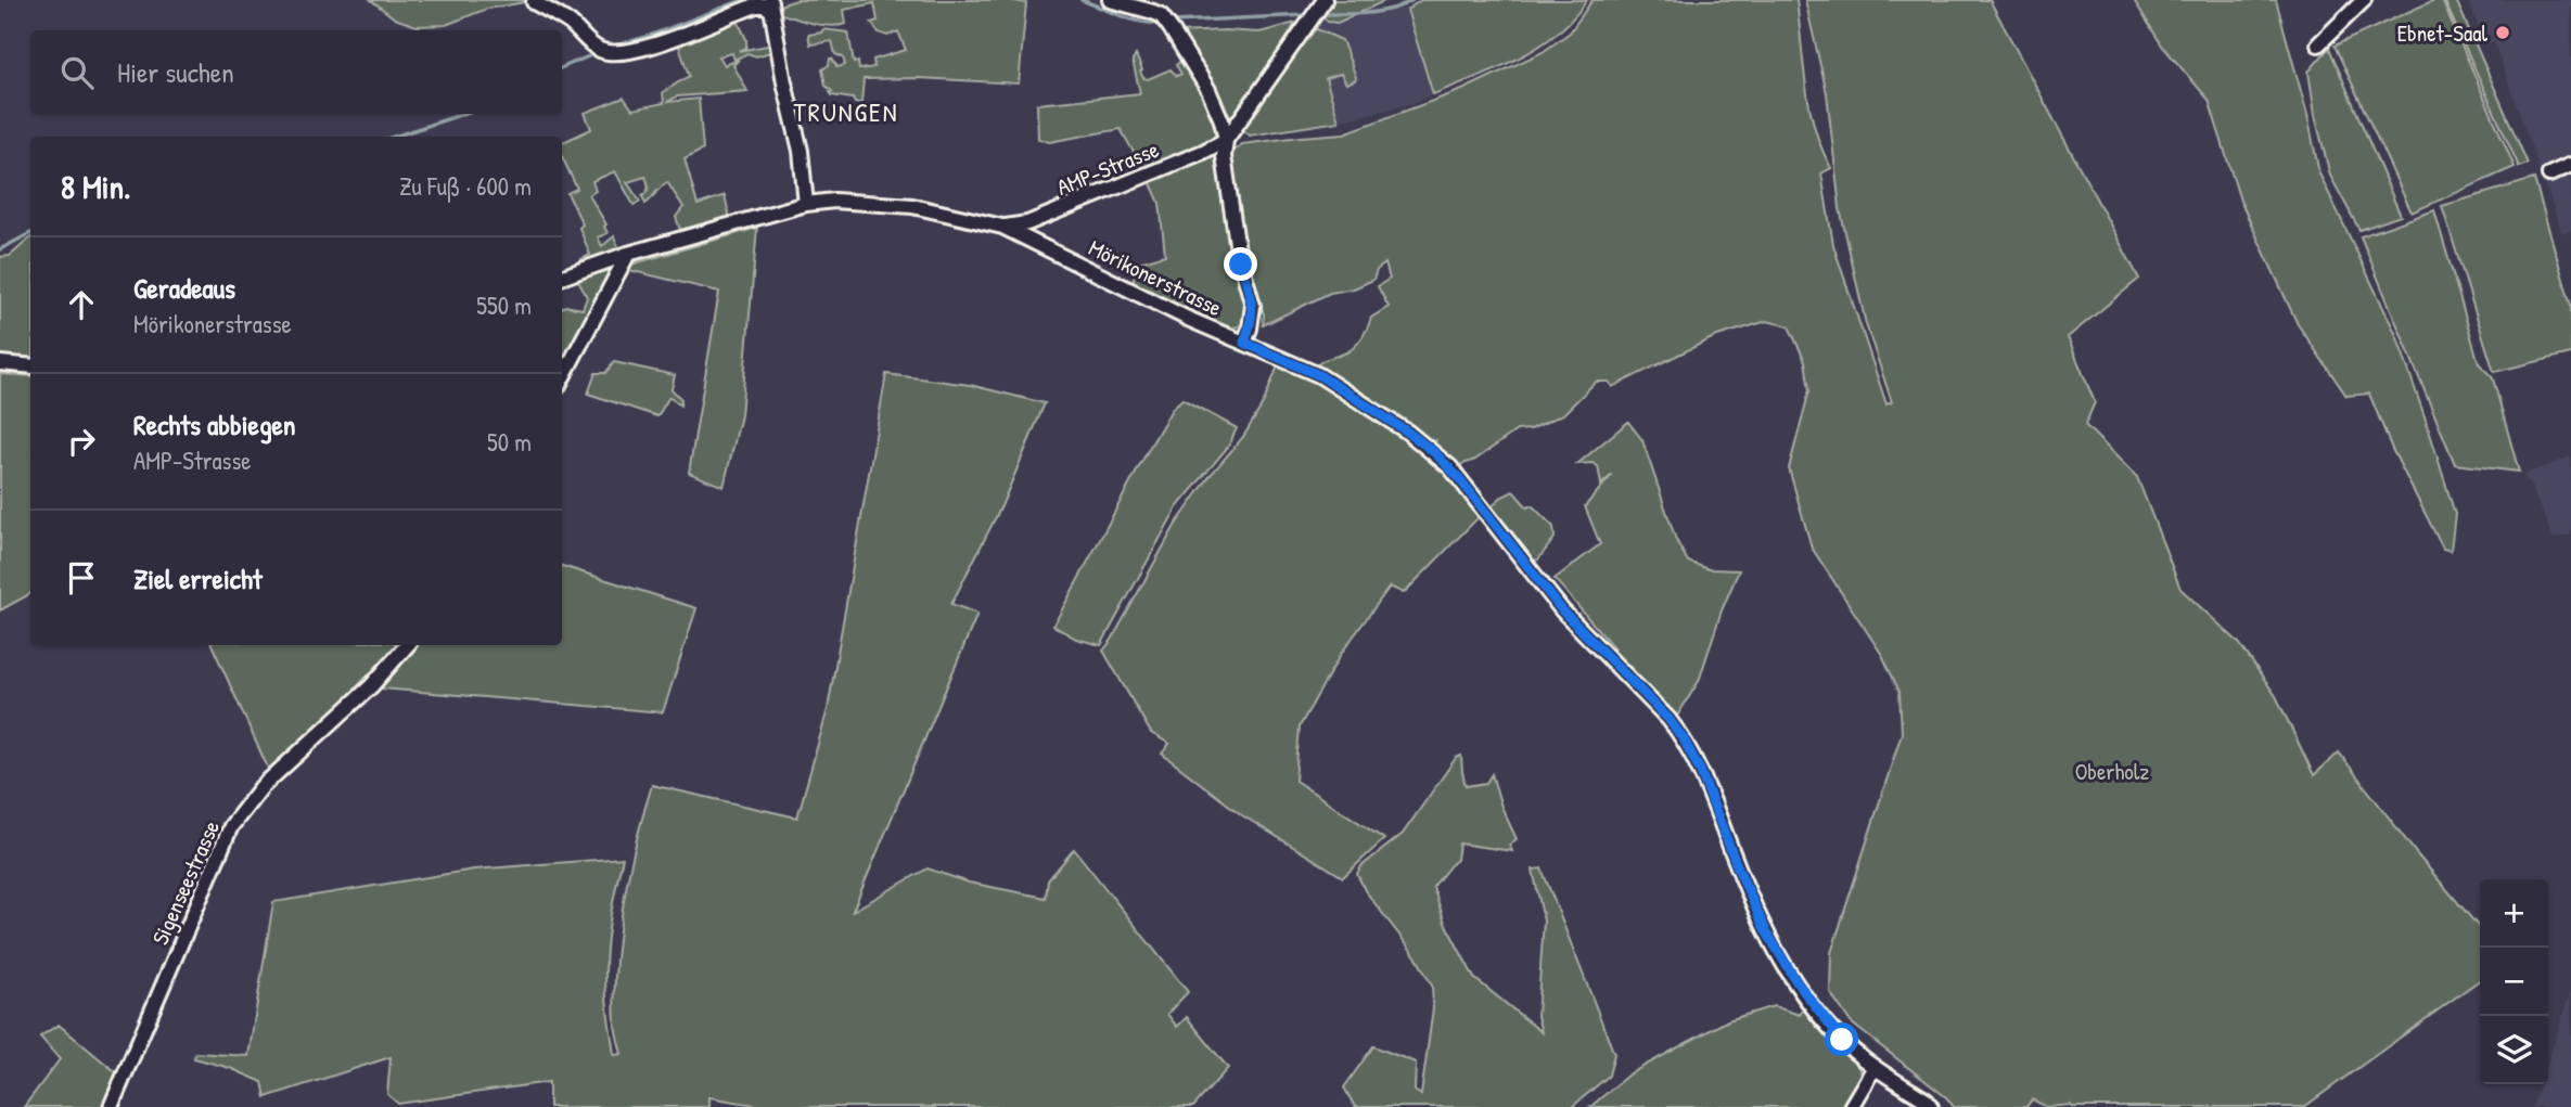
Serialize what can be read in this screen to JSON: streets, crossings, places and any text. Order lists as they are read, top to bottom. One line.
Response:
{"streets":{"street":["AMP-Strasse","Mörikonerstrasse","Sigenseestrasse"]},"crossings":[["AMP-Strasse","Mörikonerstrasse"]],"districts":["TRUNGEN"],"parks":["Oberholz"],"places":["Ebnet-Saal"],"page":{"search":"Hier suchen","heading":["8 Min.","Zu Fuß · 600 m"],"list":[["Geradeaus","Mörikonerstrasse","550 m"],["Rechts abbiegen","AMP-Strasse","50 m"],"Ziel erreicht"],"map_buttons":["+","−"]}}
